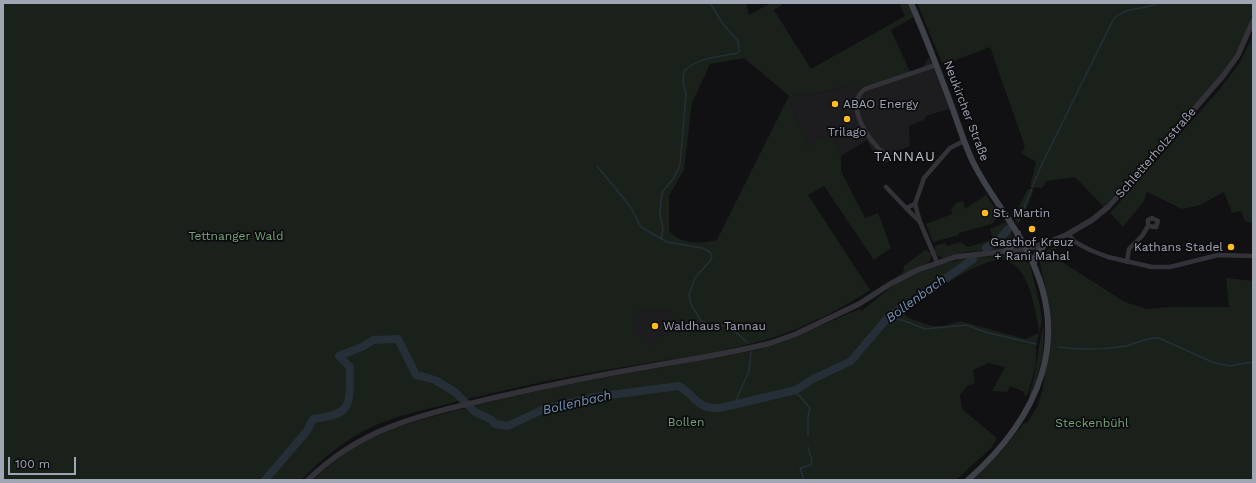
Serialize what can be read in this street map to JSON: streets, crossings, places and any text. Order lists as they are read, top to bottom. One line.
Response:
{"streets":{"main road":["Neukircher Straße"],"street":["Schletterholzstraße"]},"crossings":[["Neukircher Straße","Schletterholzstraße"]],"districts":["TANNAU"],"water":["Bollenbach"],"parks":["Tettnanger Wald","Bollen","Steckenbühl"],"places":["ABAO Energy","Trilago","St. Martin","Gasthof Kreuz + Rani Mahal","Kathans Stadel","Waldhaus Tannau"],"scale_bar":"100 m"}
